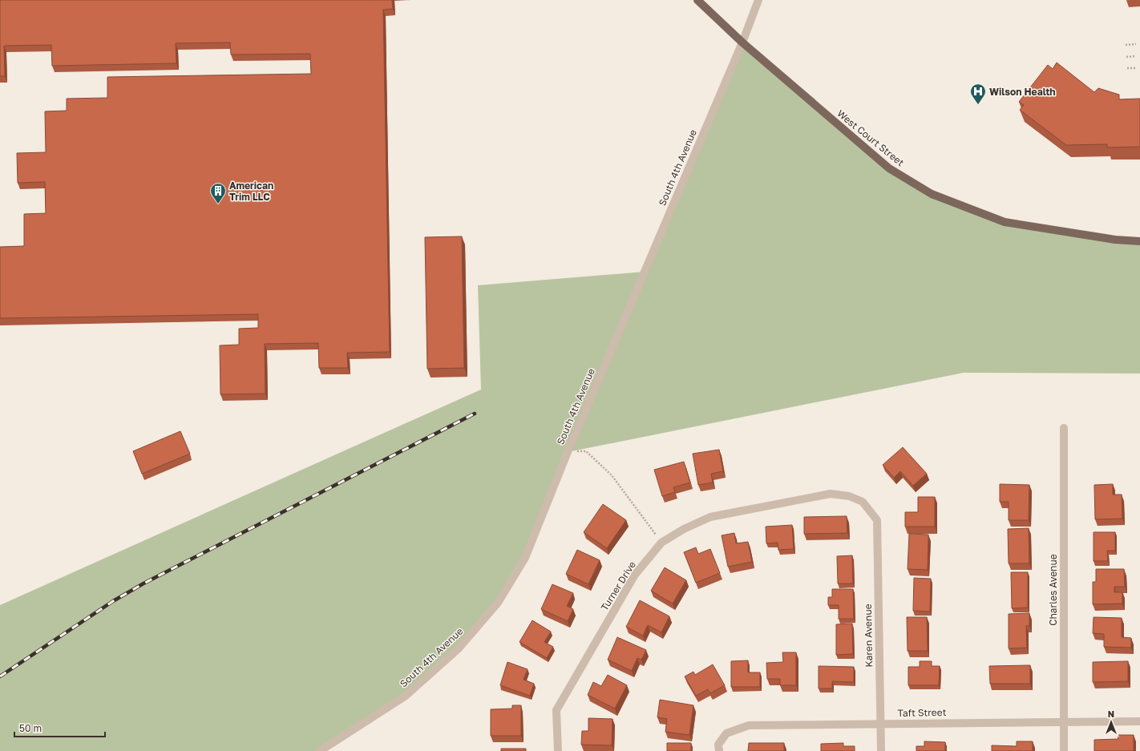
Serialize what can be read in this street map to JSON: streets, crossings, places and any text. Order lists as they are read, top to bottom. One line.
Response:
{"streets":{"main road":["West Court Street"],"street":["South 4th Avenue","Turner Drive","Charles Avenue","Karen Avenue","Taft Street"]},"crossings":[["West Court Street","South 4th Avenue"],["Turner Drive","Karen Avenue"],["Charles Avenue","Taft Street"],["Karen Avenue","Taft Street"]],"places":{"hospital":["Wilson Health"],"building":["American Trim LLC"]},"scale_bar":"50 m","north":"top"}
